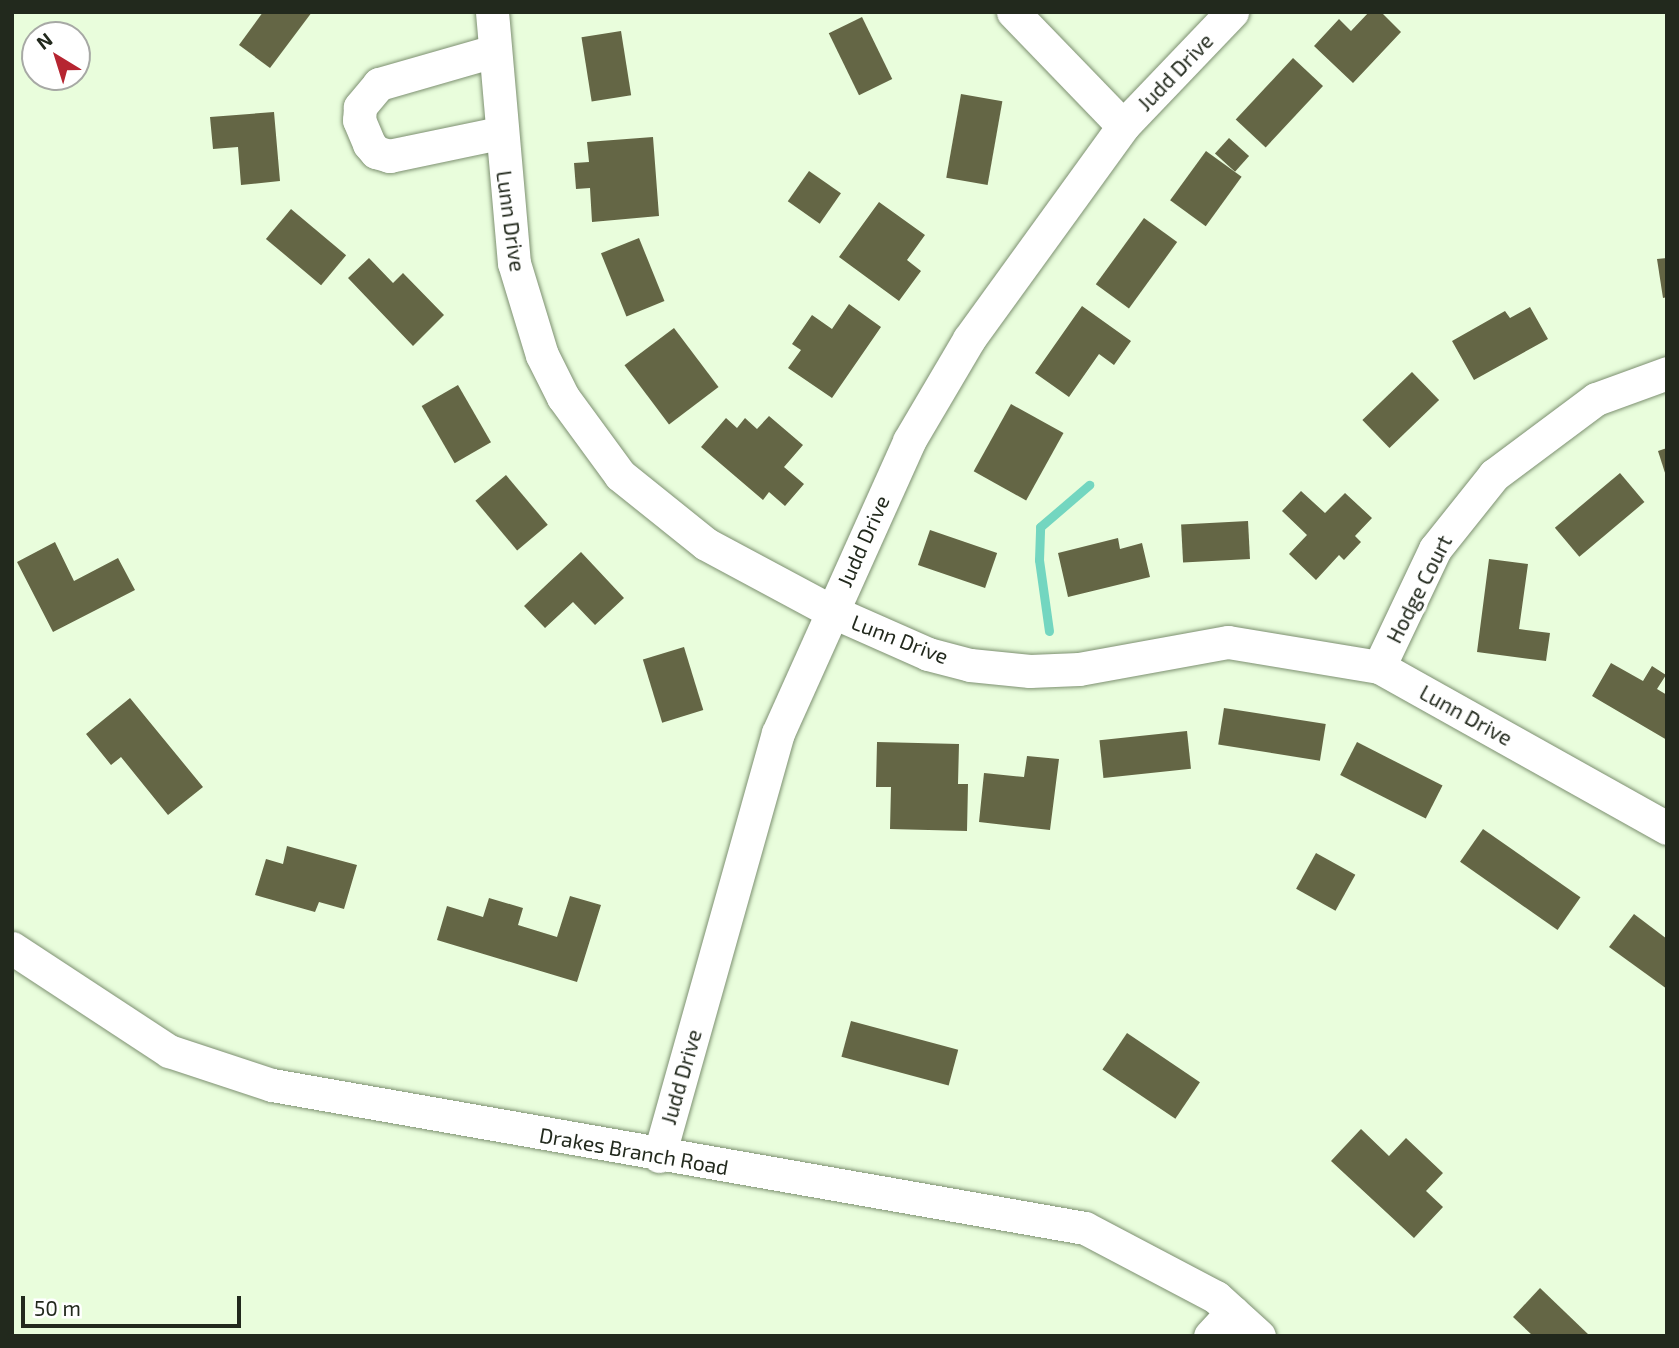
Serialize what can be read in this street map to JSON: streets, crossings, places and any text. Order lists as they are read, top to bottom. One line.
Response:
{"streets":{"street":["Judd Drive","Lunn Drive","Hodge Court","Drakes Branch Road"]},"crossings":[["Judd Drive","Lunn Drive"],["Judd Drive","Drakes Branch Road"],["Lunn Drive","Hodge Court"]],"scale_bar":"50 m","north":"top left"}
